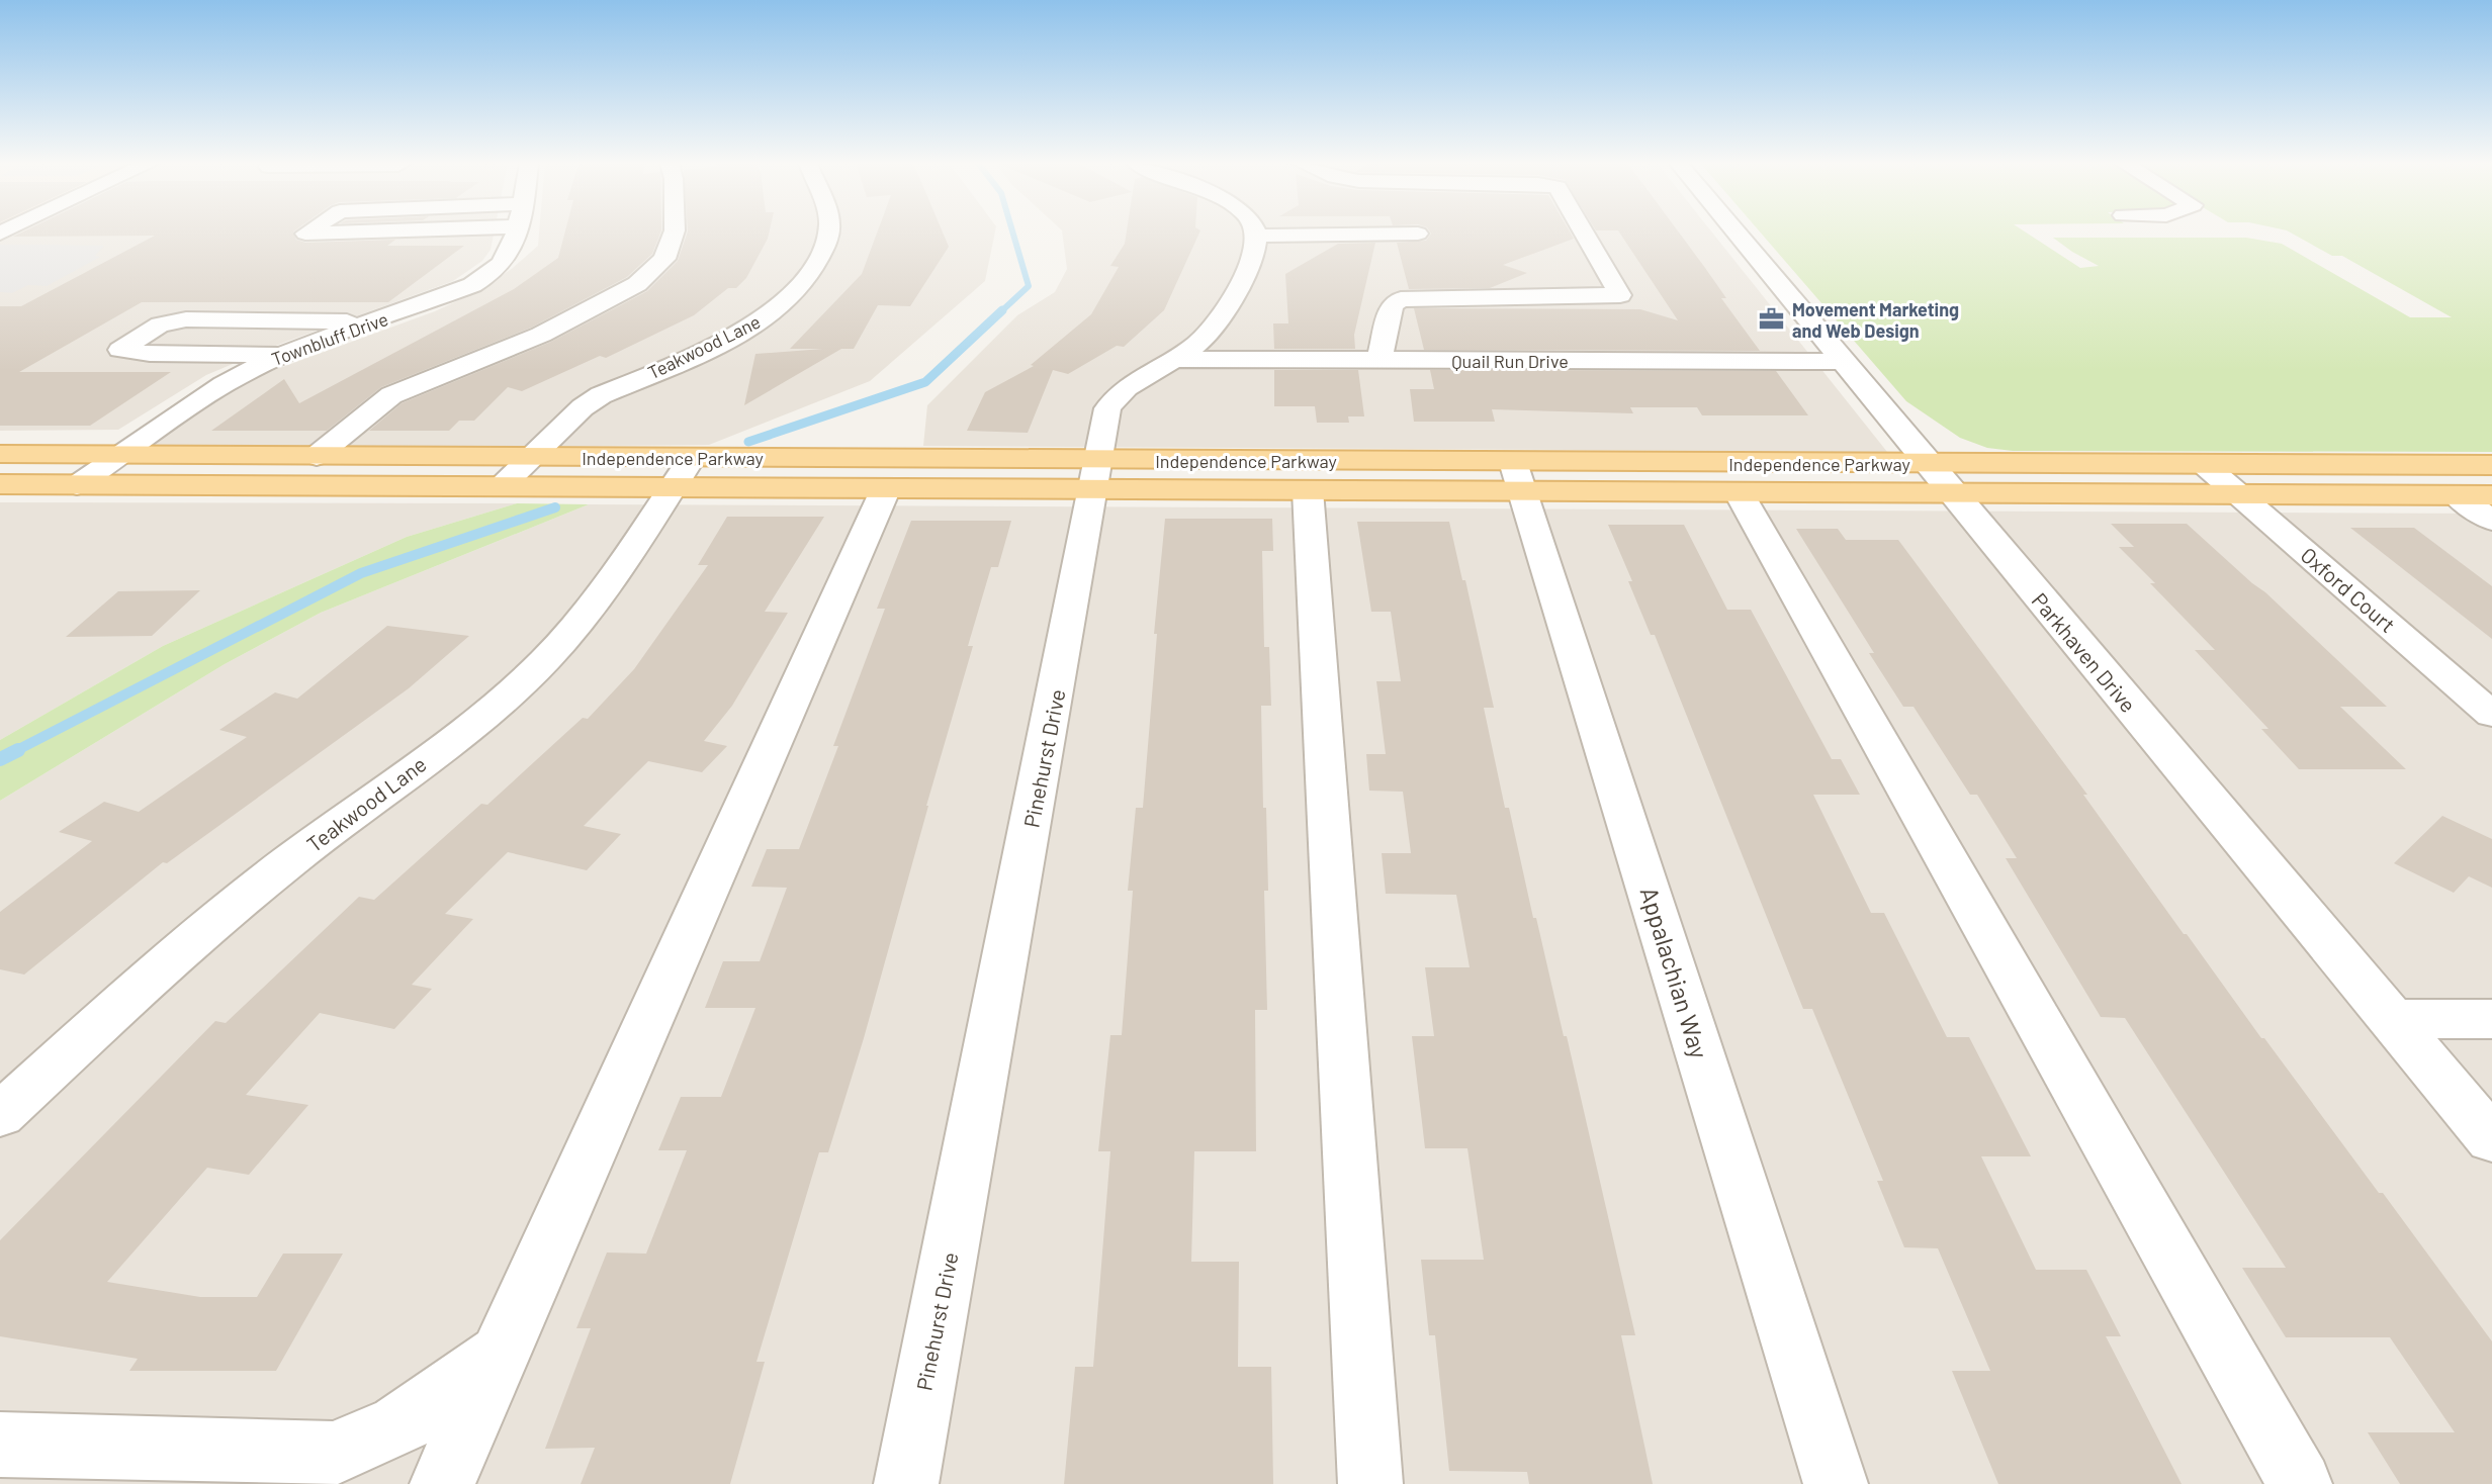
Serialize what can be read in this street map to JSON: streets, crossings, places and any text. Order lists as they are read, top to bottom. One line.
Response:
{"streets":{"main road":["Independence Parkway"],"street":["Townbluff Drive","Teakwood Lane","Quail Run Drive","Oxford Court","Parkhaven Drive","Pinehurst Drive","Appalachian Way"]},"crossings":[["Townbluff Drive","Independence Parkway"],["Teakwood Lane","Independence Parkway"],["Quail Run Drive","Parkhaven Drive"],["Quail Run Drive","Pinehurst Drive"],["Independence Parkway","Oxford Court"],["Independence Parkway","Parkhaven Drive"],["Independence Parkway","Pinehurst Drive"],["Independence Parkway","Appalachian Way"]],"places":{"office":["Movement Marketing and Web Design"]}}
